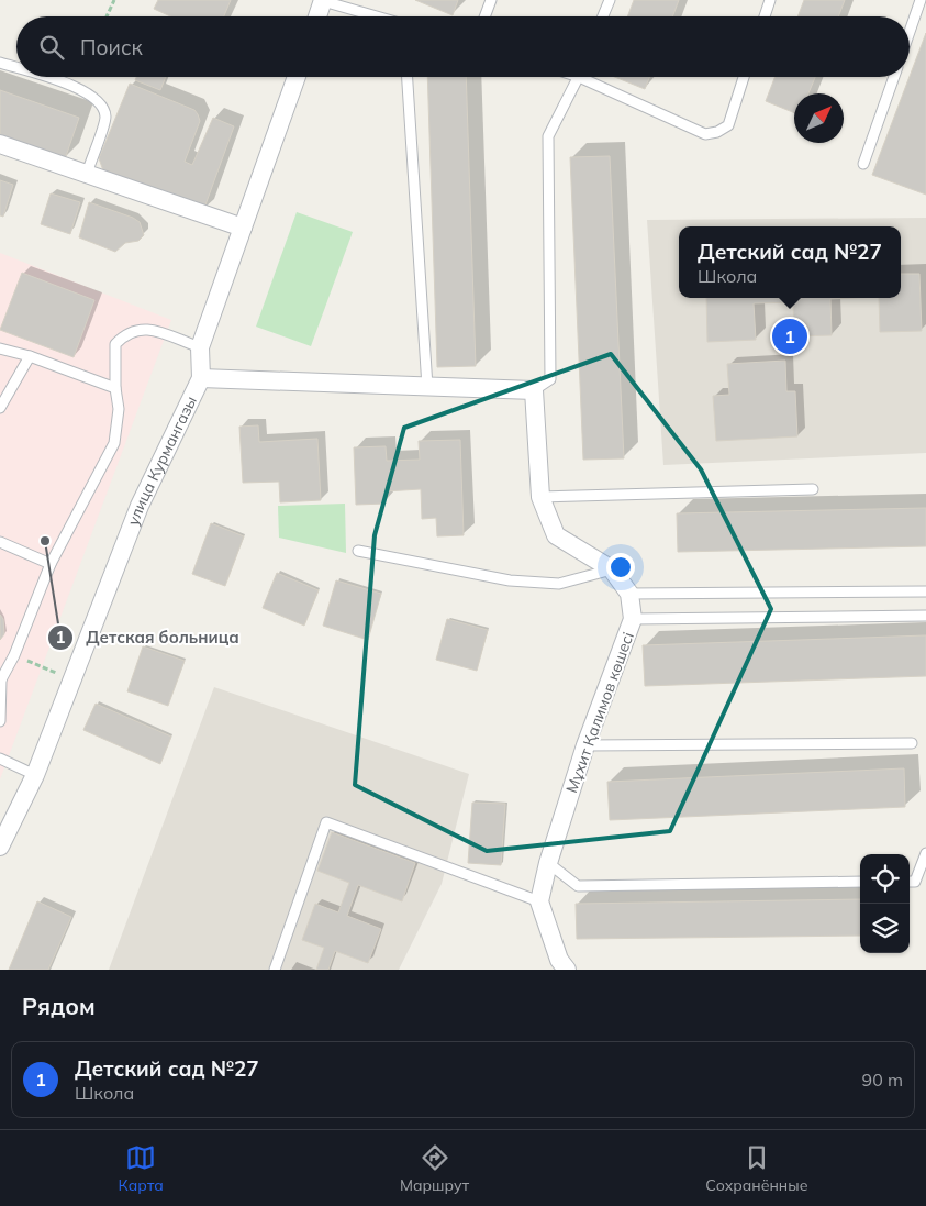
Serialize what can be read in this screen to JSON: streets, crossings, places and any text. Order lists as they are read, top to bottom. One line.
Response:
{"streets":{"street":["улица Курмангазы","Мұхит Қалимов көшесі"]},"places":["Детская больница"],"north":"top right","page":{"search":"Поиск","popup":["Детский сад №27","Школа"],"pins":"1","heading":"Рядом","list":[{"mark":"1","name":"Детский сад №27","note":"Школа","value":"90 m"}],"nav":["Карта","Маршрут","Сохранённые"]}}
